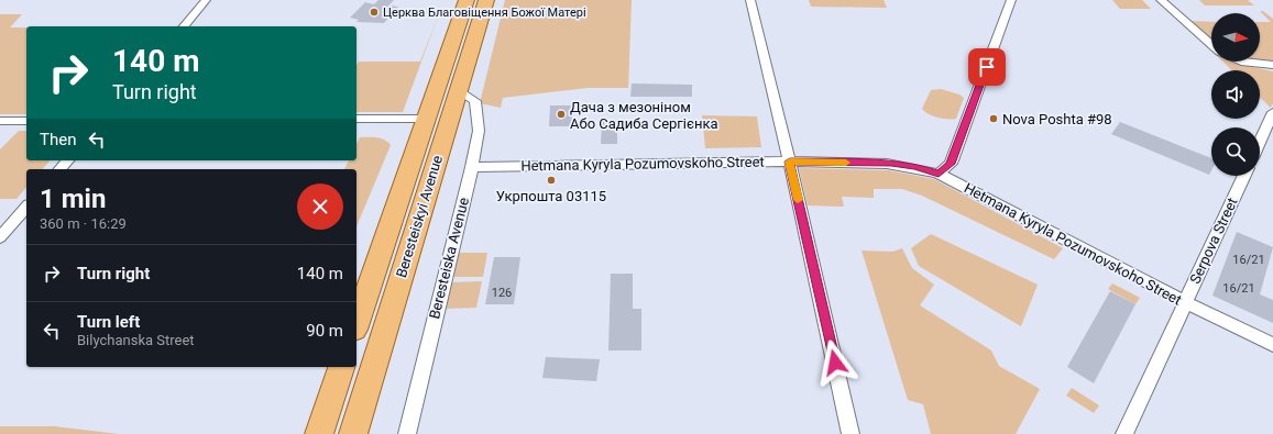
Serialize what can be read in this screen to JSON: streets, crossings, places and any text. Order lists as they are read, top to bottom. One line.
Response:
{"streets":{"main road":["Beresteiskyi Avenue"],"street":["Hetmana Kyryla Pozumovskoho Street","Serpova Street","Beresteiska Avenue"]},"crossings":[["Hetmana Kyryla Pozumovskoho Street","Serpova Street"],["Hetmana Kyryla Pozumovskoho Street","Beresteiska Avenue"],["Beresteiskyi Avenue","Beresteiska Avenue"]],"places":["Церква Благовіщення Божої Матері","Дача з мезоніном Або Садиба Сергієнка","Nova Poshta #98","Укрпошта 03115"],"house_numbers":["16/21","16/21","126"],"north":"right","page":{"turn":["140 m","Turn right"],"then":"Then","heading":["1 min","360 m · 16:29"],"list":[{"name":"Turn right","value":"140 m"},{"name":"Turn left","note":"Bilychanska Street","value":"90 m"}]}}
